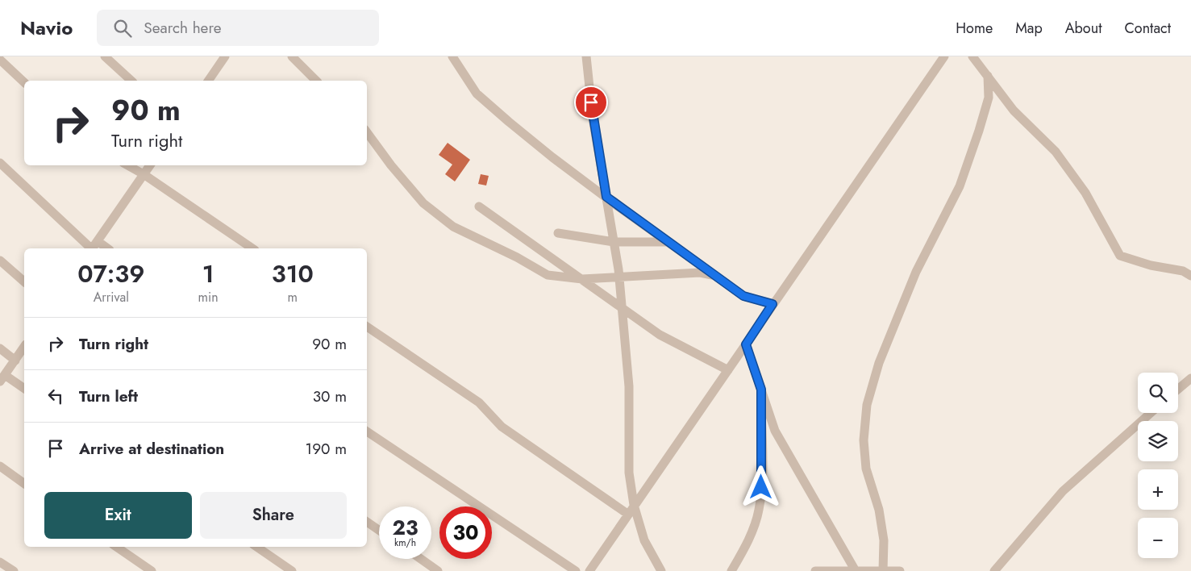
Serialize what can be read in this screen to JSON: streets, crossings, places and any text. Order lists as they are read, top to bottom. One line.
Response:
{"page":{"header":"Navio","search":"Search here","nav":["Home","Map","About","Contact"],"turn":["90 m","Turn right"],"eta":["07:39","Arrival","1","min","310","m"],"list":[{"name":"Turn right","value":"90 m"},{"name":"Turn left","value":"30 m"},{"name":"Arrive at destination","value":"190 m"}],"map_buttons":["+","−"],"buttons":["Exit","Share"],"speed":"23 km/h","limit":"30"}}
